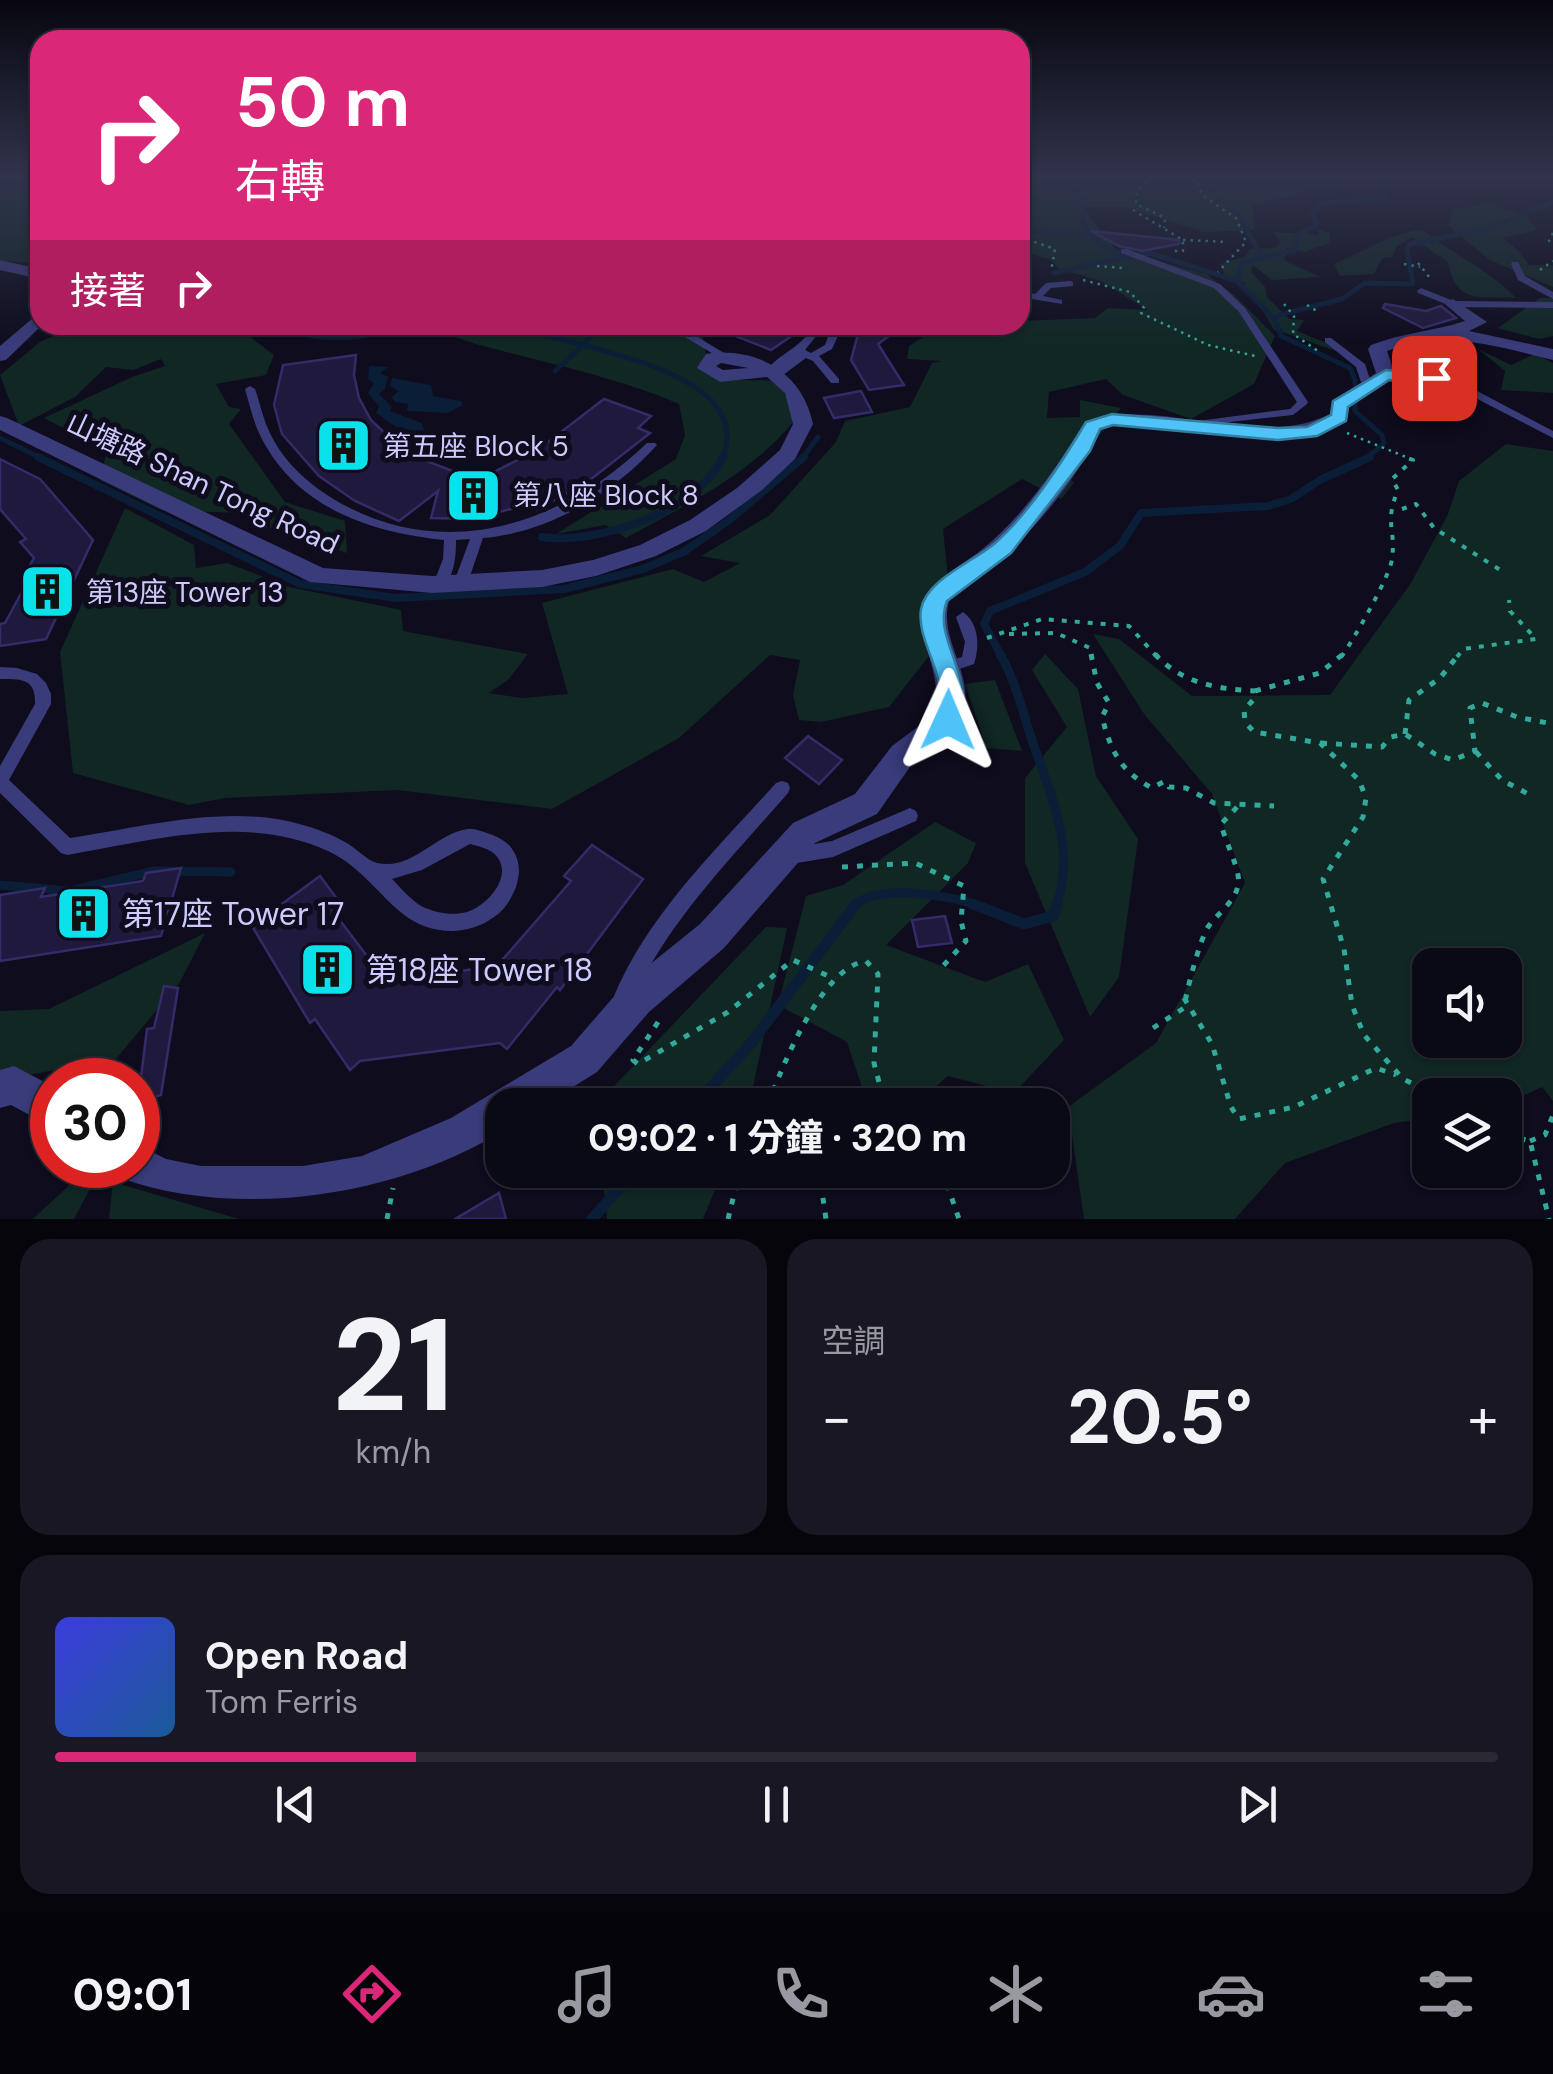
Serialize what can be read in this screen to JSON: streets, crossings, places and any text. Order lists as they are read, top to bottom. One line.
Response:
{"streets":{"street":["山塘路 Shan Tong Road"]},"places":{"building":["第五座 Block 5","第八座 Block 8","第13座 Tower 13","第17座 Tower 17","第18座 Tower 18"]},"page":{"turn":["50 m","右轉"],"then":"接著","limit":"30","trip":"09:02 · 1 分鐘 · 320 m","tile":[["21","km/h"],"空調"],"heat":["−","20.5°","+"],"song":["Open Road","Tom Ferris"],"tabs":"09:01"}}
